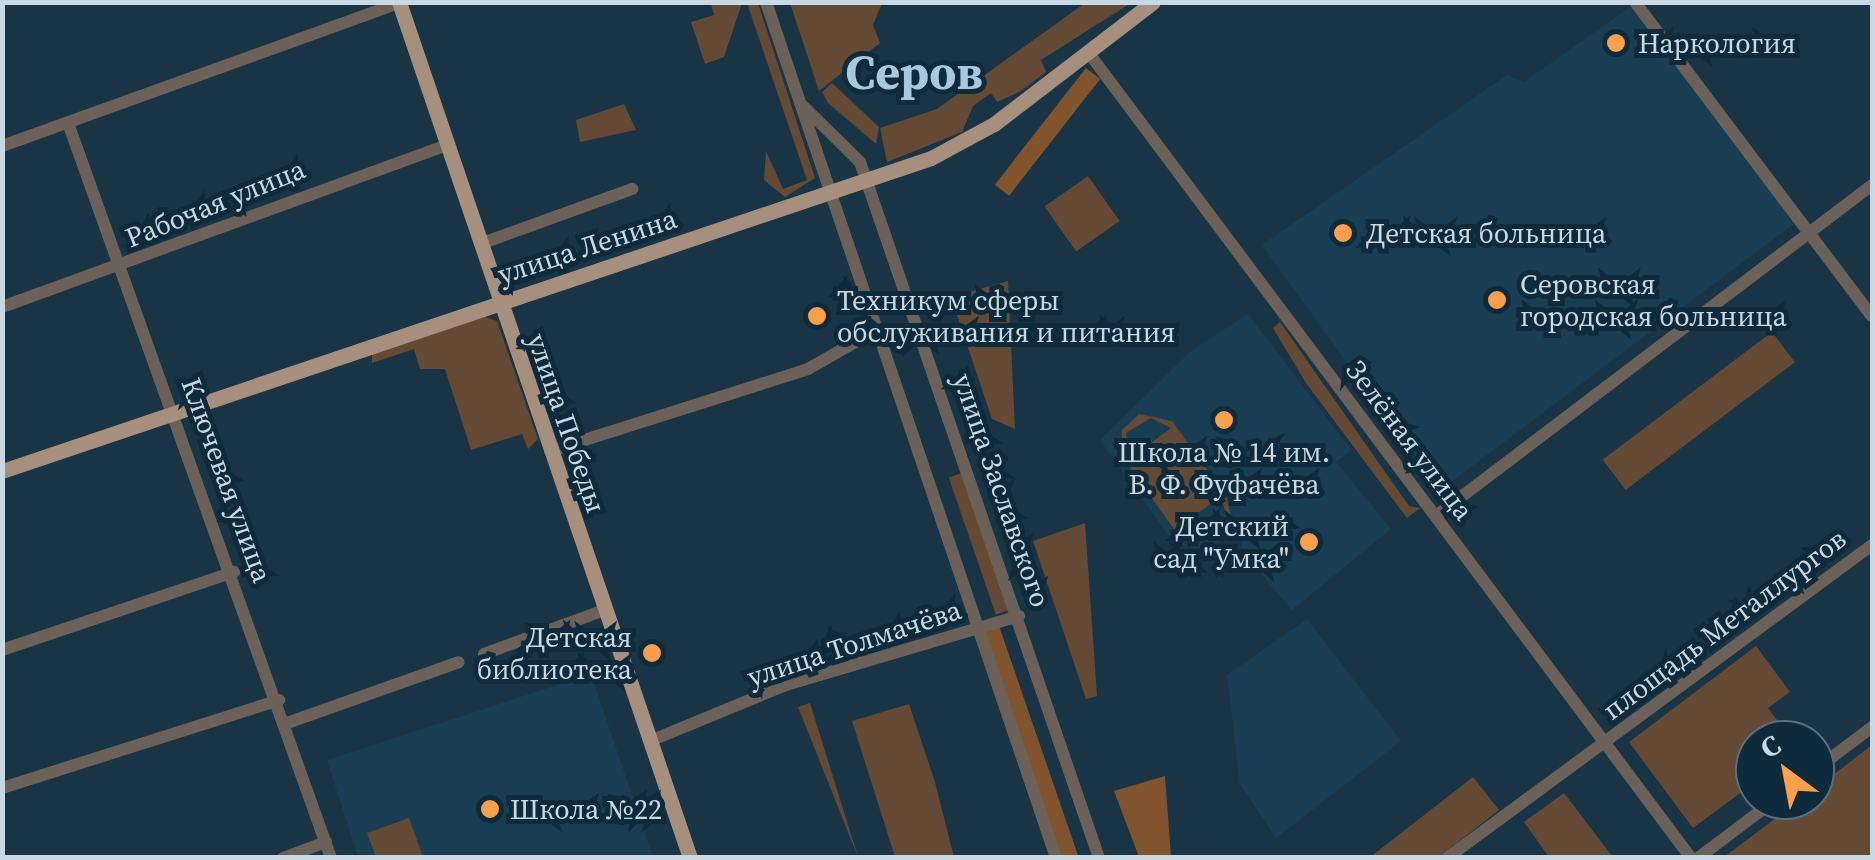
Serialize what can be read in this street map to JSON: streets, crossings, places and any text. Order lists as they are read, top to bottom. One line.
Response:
{"streets":{"main road":["улица Ленина","улица Победы"],"street":["Рабочая улица","Зелёная улица","Ключевая улица","улица Заславского","площадь Металлургов","улица Толмачёва"]},"crossings":[["Рабочая улица","улица Победы"],["Рабочая улица","Ключевая улица"],["улица Ленина","улица Победы"],["улица Ленина","Зелёная улица"],["улица Ленина","Ключевая улица"],["улица Ленина","улица Заславского"],["улица Победы","улица Толмачёва"],["Зелёная улица","площадь Металлургов"],["улица Заславского","улица Толмачёва"]],"districts":["Серов"],"places":["Наркология","Детская больница","Серовская городская больница","Техникум сферы обслуживания и питания","Школа № 14 им. В. Ф. Фуфачёва","Детский сад \"Умка\"","Детская библиотека","Школа №22"],"north":"top left"}
